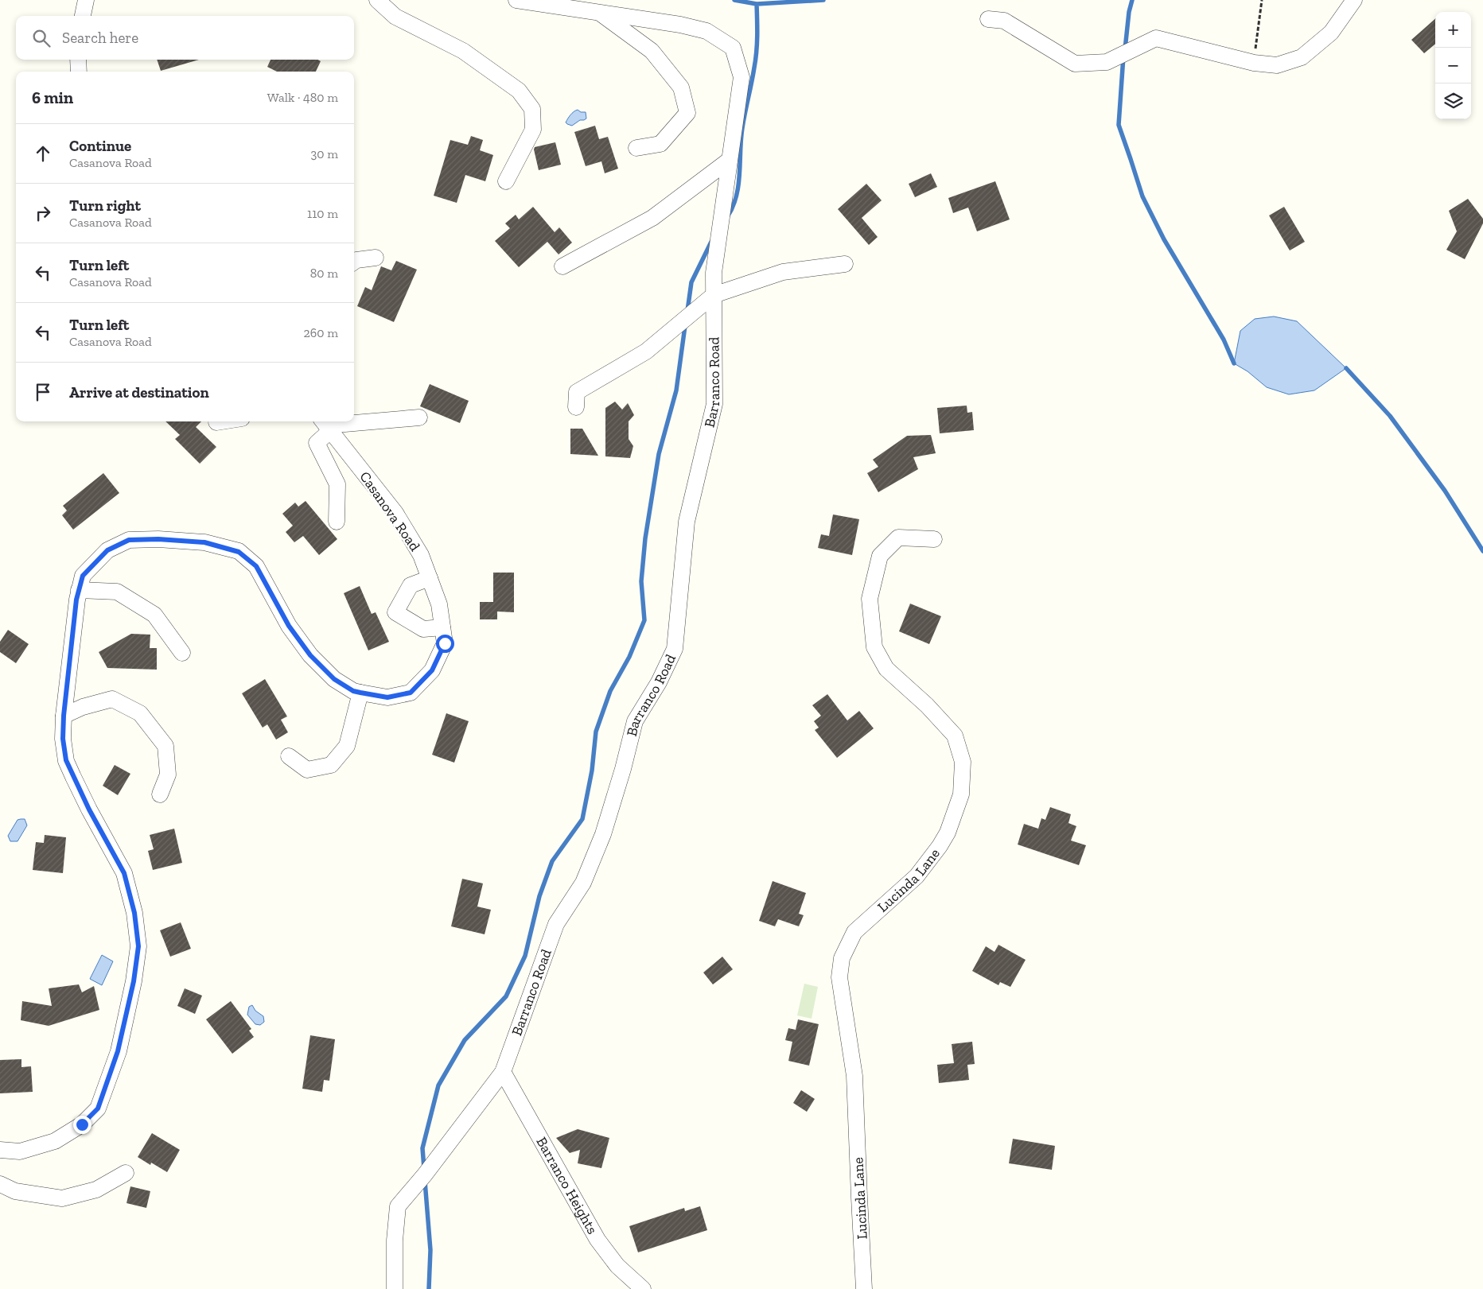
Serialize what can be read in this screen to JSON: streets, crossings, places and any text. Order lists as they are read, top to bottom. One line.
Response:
{"streets":{"street":["Barranco Road","Casanova Road","Lucinda Lane","Barranco Heights"]},"crossings":[["Barranco Road","Barranco Heights"]],"page":{"map_buttons":["+","−"],"search":"Search here","heading":["6 min","Walk · 480 m"],"list":[["Continue","Casanova Road","30 m"],["Turn right","Casanova Road","110 m"],["Turn left","Casanova Road","80 m"],["Turn left","Casanova Road","260 m"],"Arrive at destination"]}}
